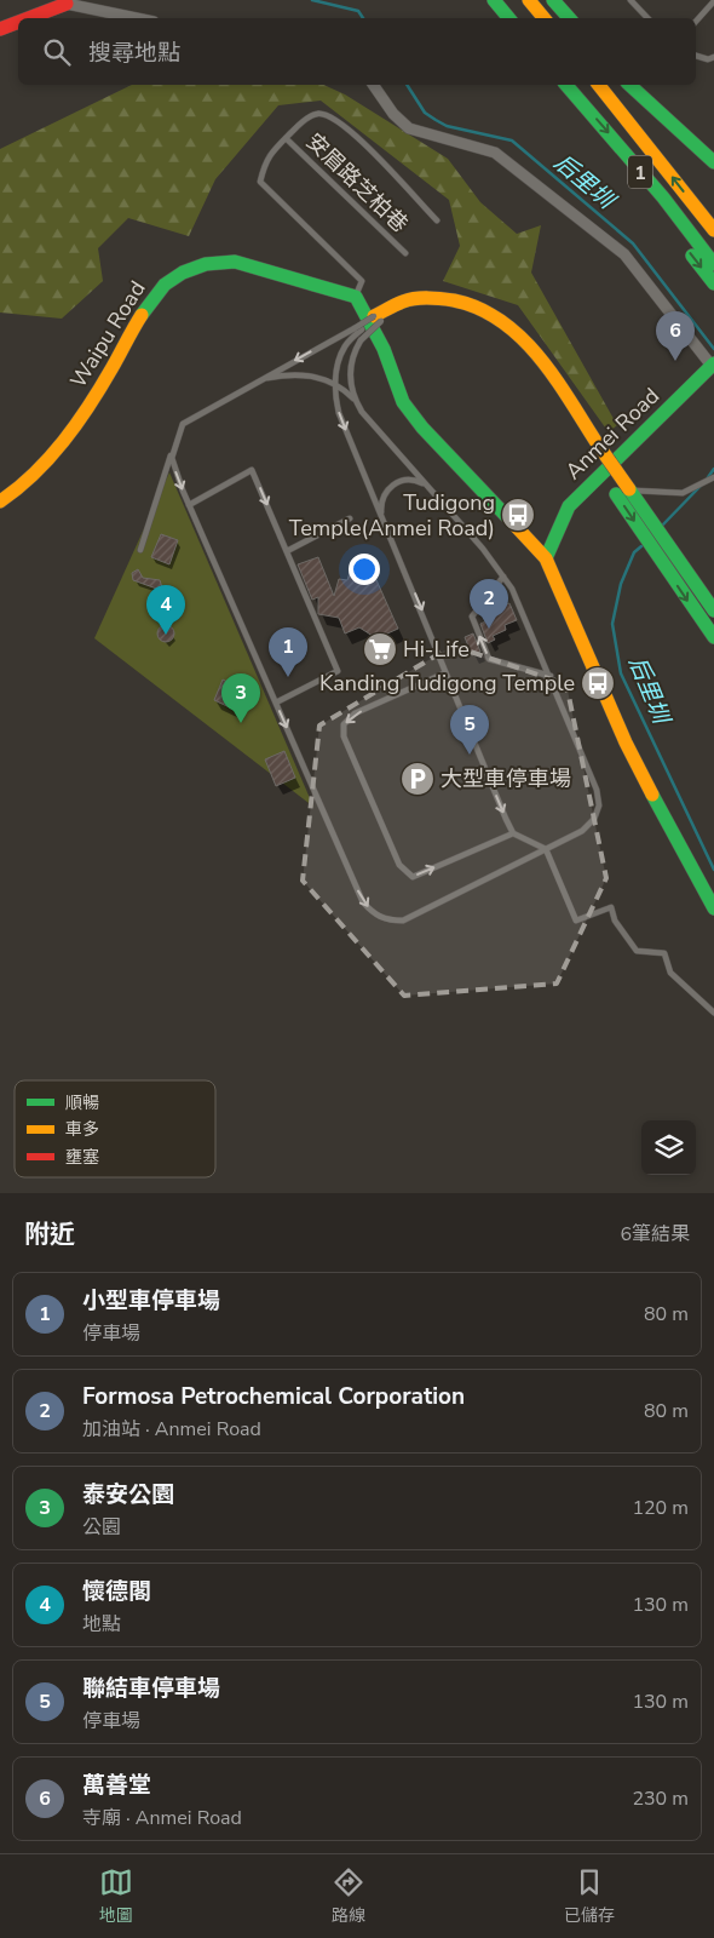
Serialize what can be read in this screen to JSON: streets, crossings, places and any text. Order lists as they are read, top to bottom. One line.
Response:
{"streets":{"main road":["1","Waipu Road","Anmei Road"],"lane":["安眉路芝柏巷"]},"crossings":[["安眉路芝柏巷","Waipu Road"]],"water":["后里圳"],"places":{"bus stop":["Tudigong Temple(Anmei Road)","Kanding Tudigong Temple"],"supermarket":["Hi-Life"],"parking":["大型車停車場"]},"legend":["順暢","車多","壅塞"],"page":{"search":"搜尋地點","pins":["6","2","4","1","3","5"],"heading":["附近","6筆結果"],"list":[{"mark":"1","name":"小型車停車場","note":"停車場","value":"80 m"},{"mark":"2","name":"Formosa Petrochemical Corporation","note":"加油站 · Anmei Road","value":"80 m"},{"mark":"3","name":"泰安公園","note":"公園","value":"120 m"},{"mark":"4","name":"懷德閣","note":"地點","value":"130 m"},{"mark":"5","name":"聯結車停車場","note":"停車場","value":"130 m"},{"mark":"6","name":"萬善堂","note":"寺廟 · Anmei Road","value":"230 m"}],"nav":["地圖","路線","已儲存"]}}
